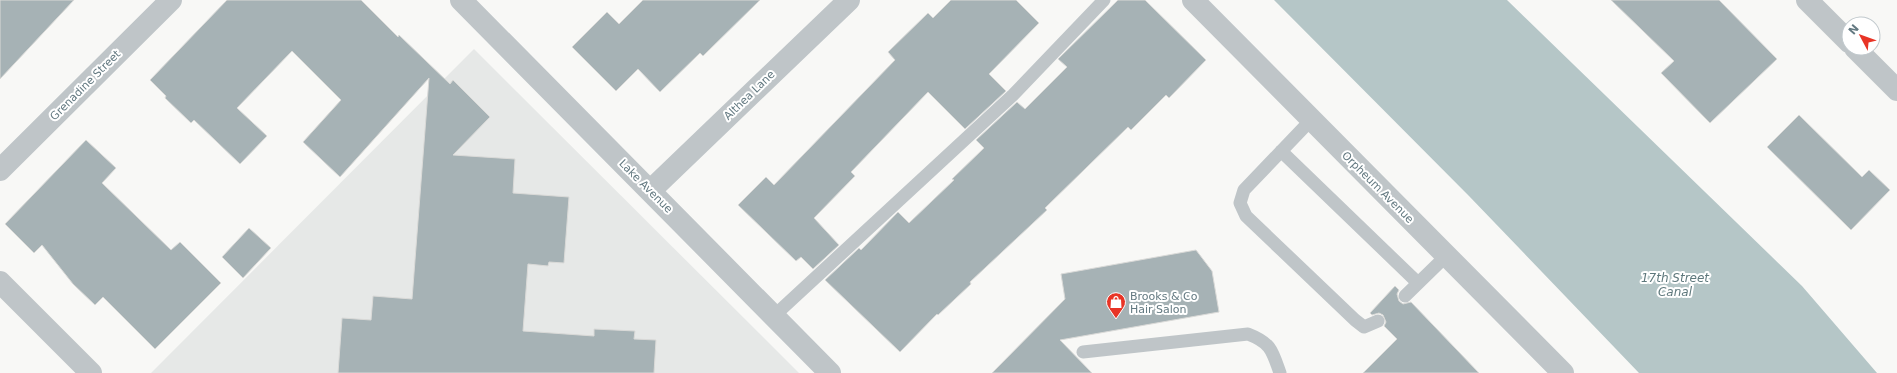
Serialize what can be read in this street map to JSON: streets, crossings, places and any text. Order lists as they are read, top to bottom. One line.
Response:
{"streets":{"street":["Grenadine Street","Althea Lane","Lake Avenue","Orpheum Avenue"]},"crossings":[["Althea Lane","Lake Avenue"]],"water":["17th Street Canal"],"places":{"shop":["Brooks & Co Hair Salon"]},"north":"top left"}
